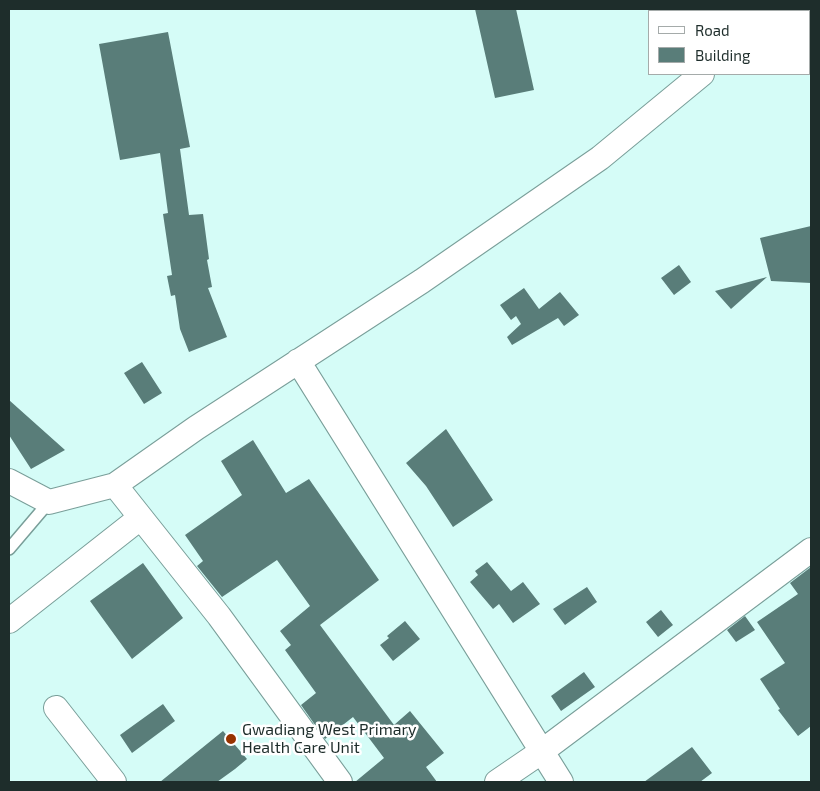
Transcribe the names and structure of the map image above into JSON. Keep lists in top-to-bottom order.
{
  "places": ["Gwadiang West Primary Health Care Unit"],
  "legend": ["Road", "Building"]
}
